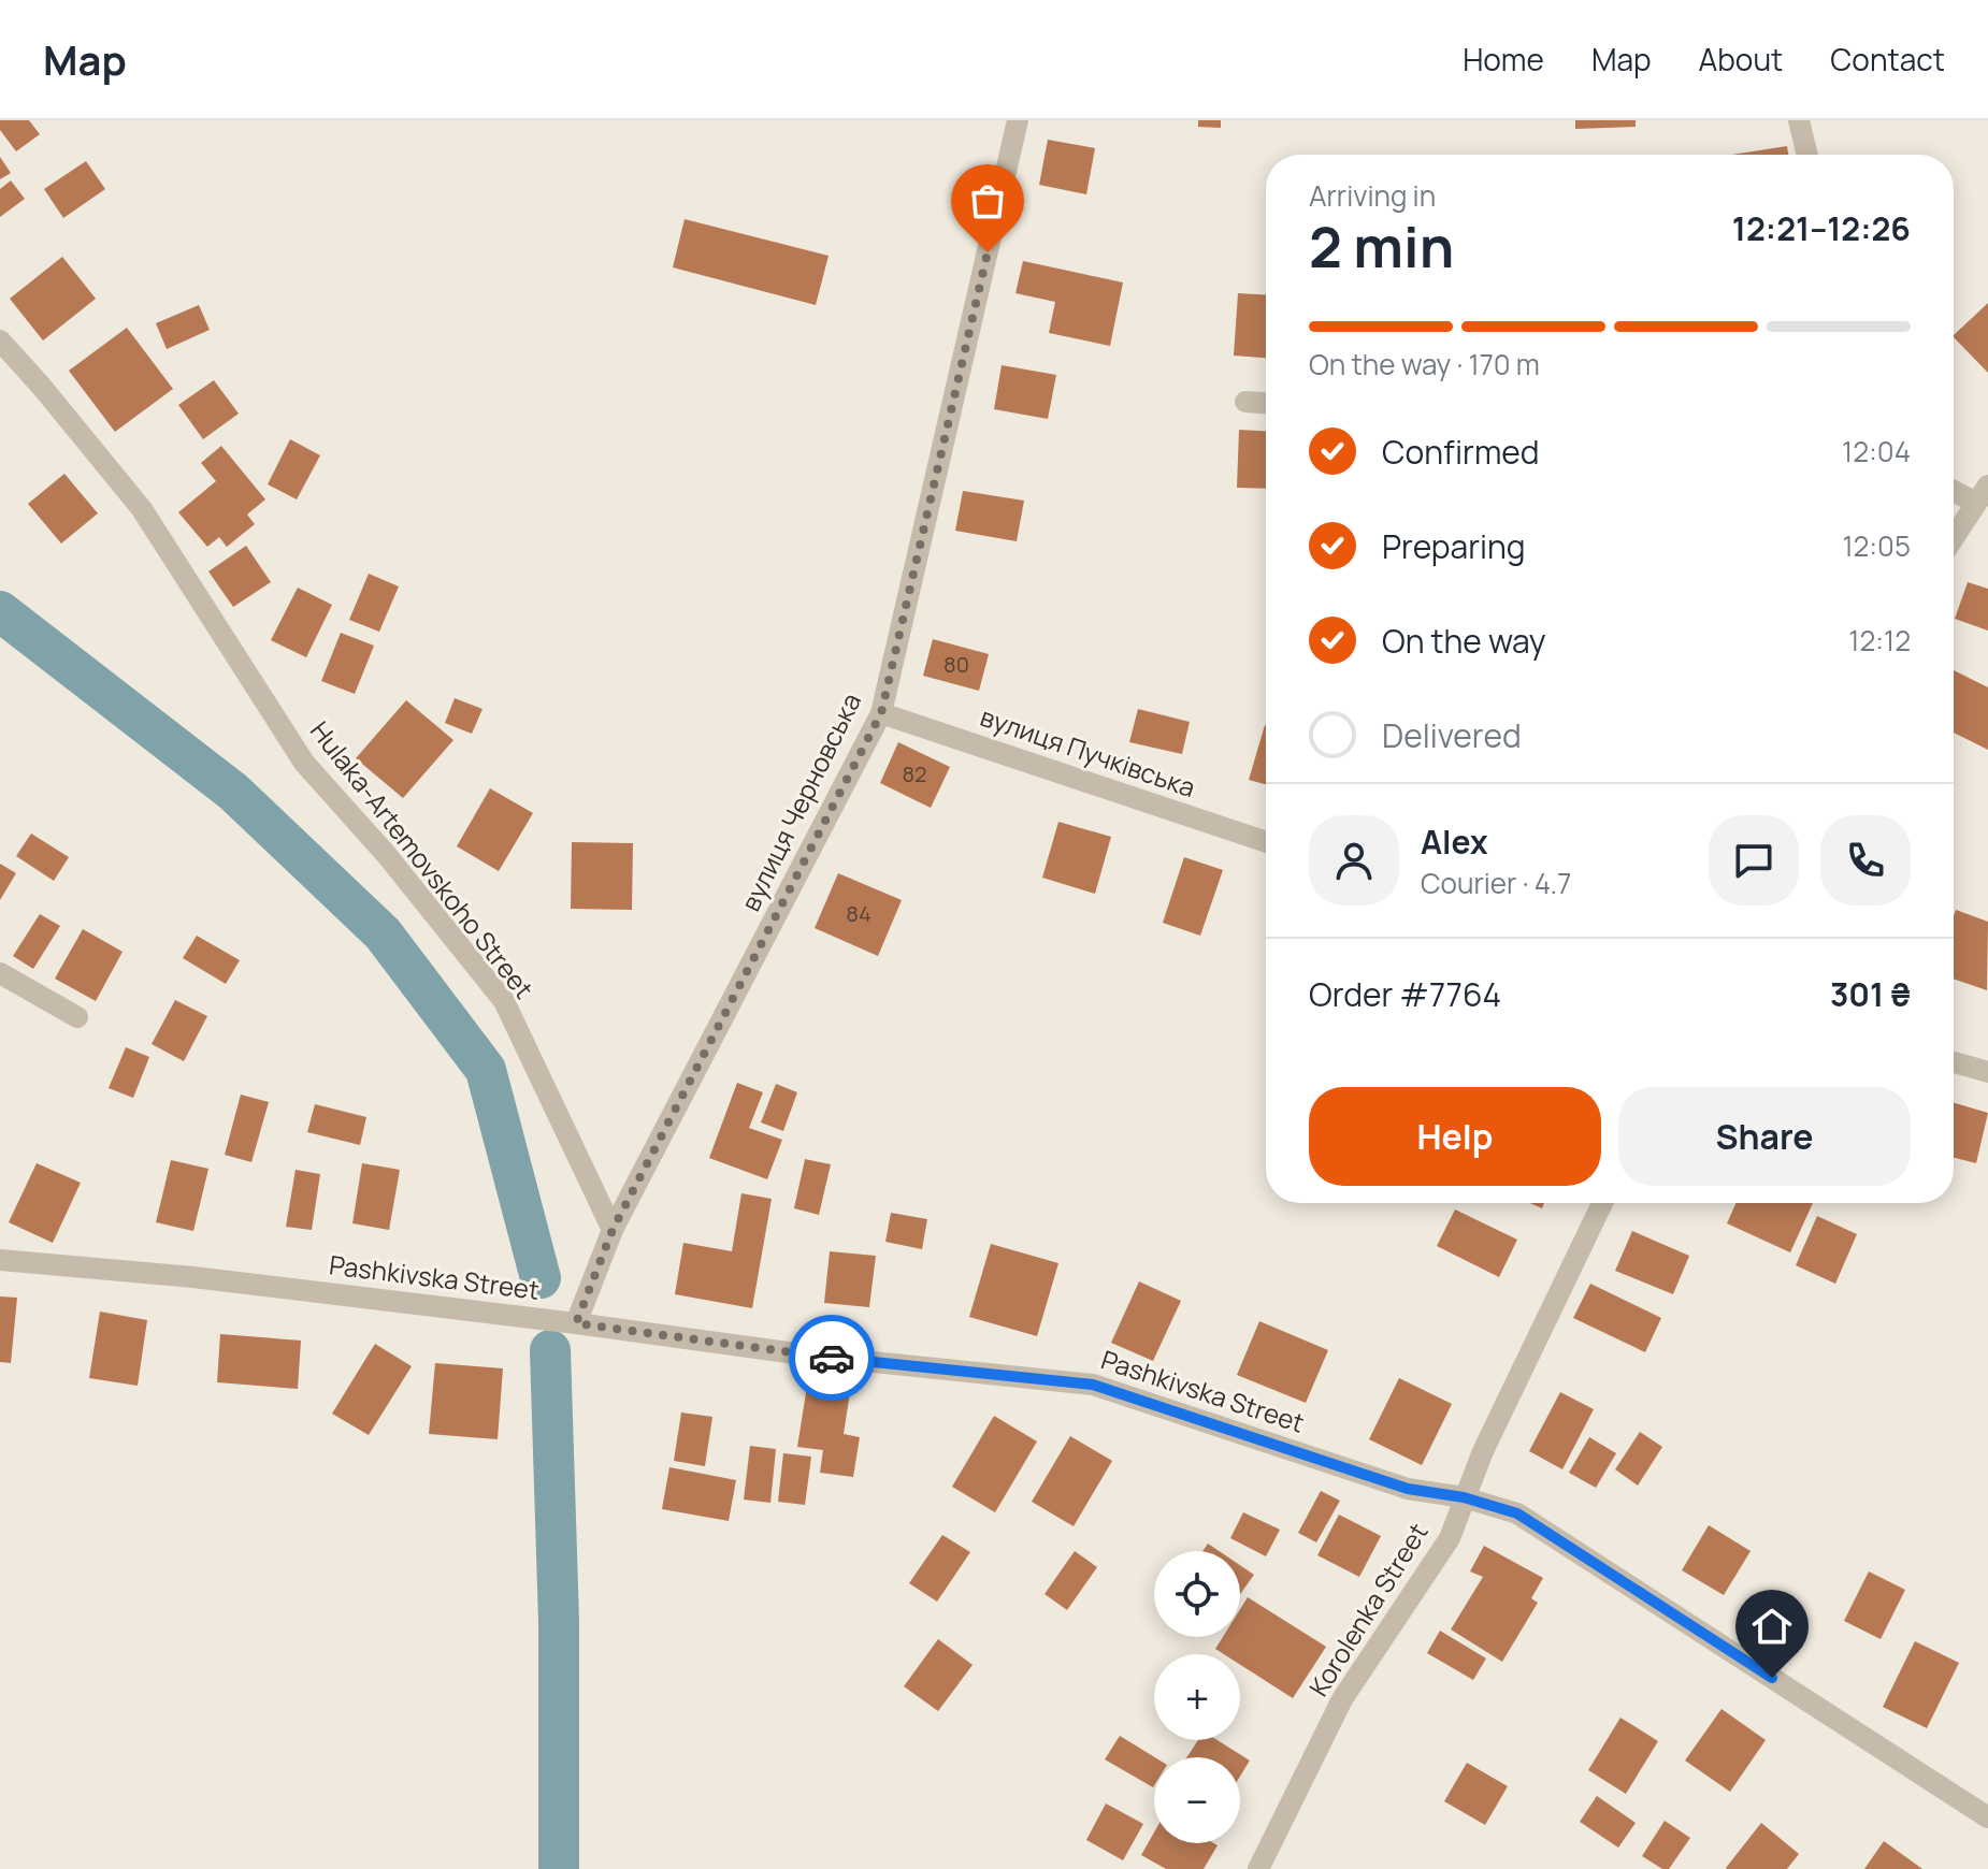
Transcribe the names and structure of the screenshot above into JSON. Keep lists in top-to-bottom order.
{
  "streets": {
    "street": [
      "вулиця Пучківська",
      "вулиця Черновська",
      "Hulaka-Artemovskoho Street",
      "Pashkivska Street",
      "Korolenka Street"
    ]
  },
  "crossings": [
    ["вулиця Пучківська", "вулиця Черновська"],
    ["вулиця Черновська", "Hulaka-Artemovskoho Street"],
    ["вулиця Черновська", "Pashkivska Street"],
    ["Pashkivska Street", "Korolenka Street"]
  ],
  "house_numbers": ["80", "82", "84"],
  "page": {
    "header": "Map",
    "nav": [
      "Home",
      "Map",
      "About",
      "Contact"
    ],
    "heading": ["2 min", "Arriving in", "12:21–12:26"],
    "panel": [
      "Alex",
      "Courier · 4.7",
      "Order #7764",
      "301 ₴"
    ],
    "bar": "On the way · 170 m",
    "list": [
      ["Confirmed", "12:04"],
      ["Preparing", "12:05"],
      ["On the way", "12:12"],
      "Delivered"
    ],
    "buttons": ["Help", "Share"],
    "map_buttons": ["+", "−"]
  }
}
